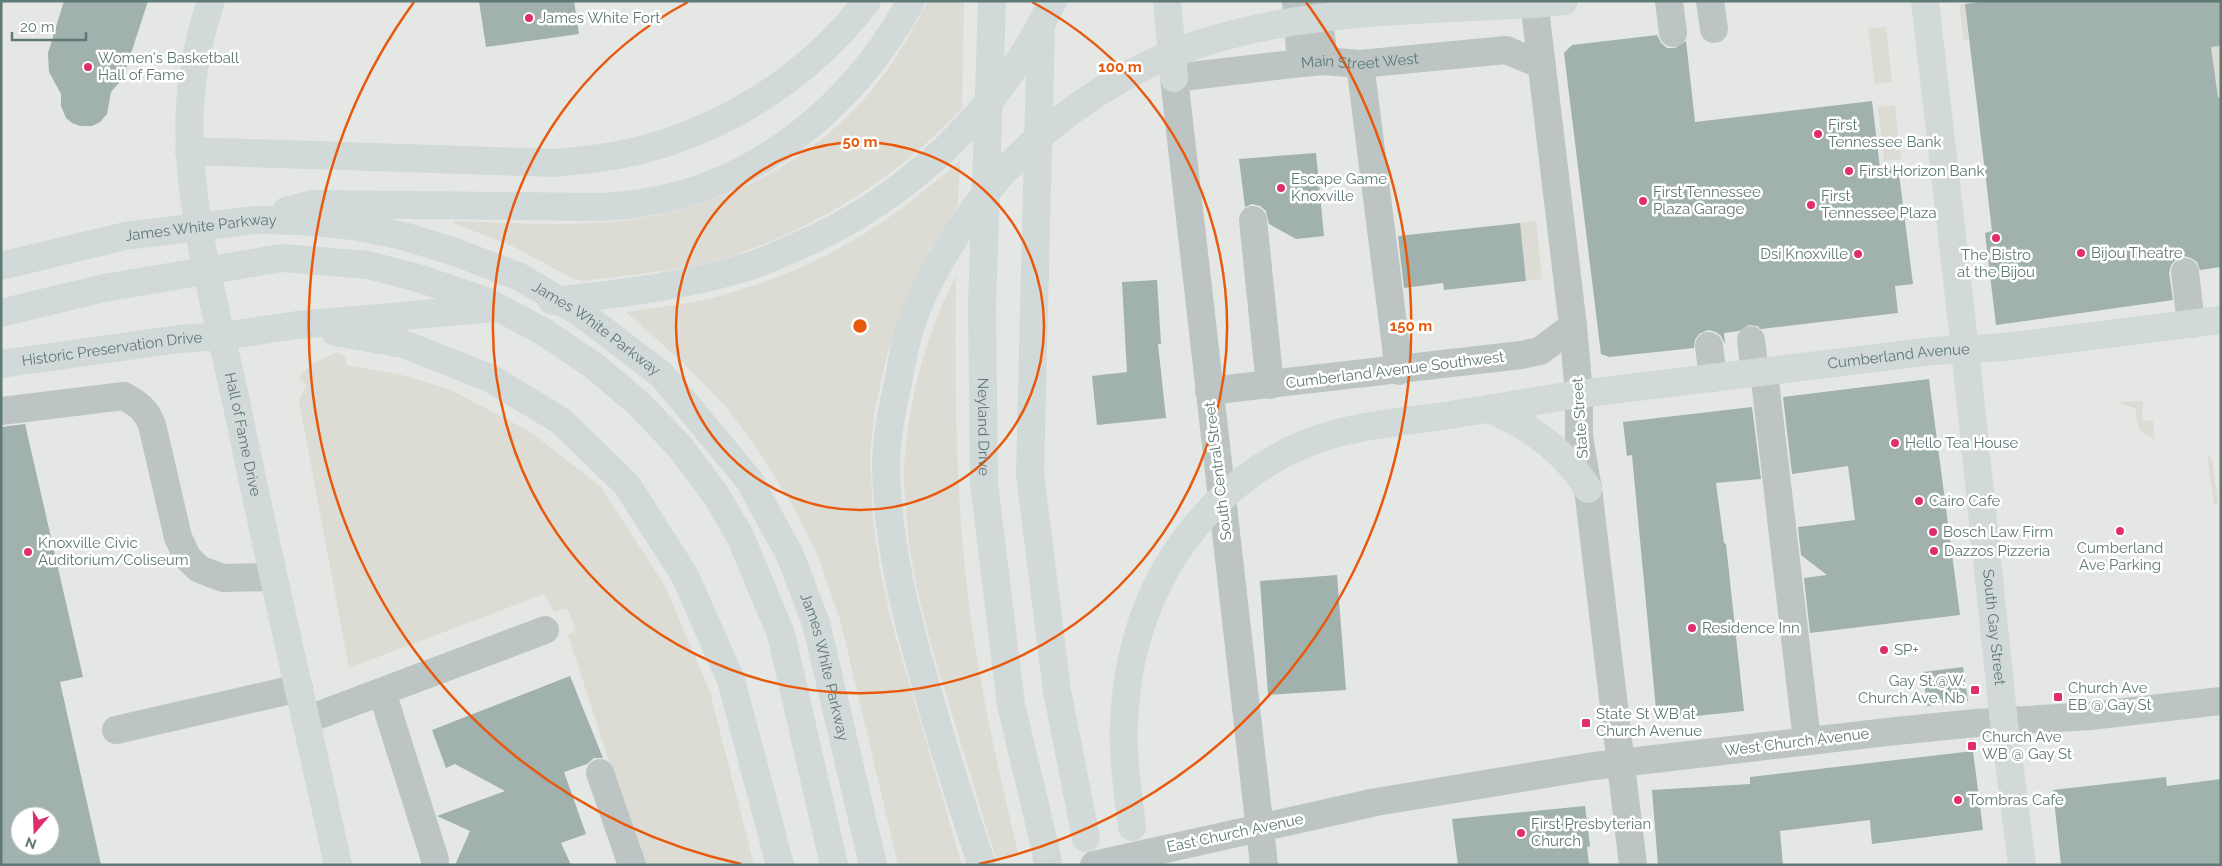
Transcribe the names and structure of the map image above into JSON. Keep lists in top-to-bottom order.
{
  "streets": {
    "main road": [
      "James White Parkway",
      "Historic Preservation Drive",
      "Cumberland Avenue",
      "Neyland Drive",
      "Hall of Fame Drive",
      "South Gay Street"
    ],
    "street": [
      "Main Street West",
      "Cumberland Avenue Southwest",
      "State Street",
      "South Central Street",
      "West Church Avenue",
      "East Church Avenue"
    ]
  },
  "crossings": [
    ["Main Street West", "State Street"],
    ["Main Street West", "South Central Street"],
    ["Historic Preservation Drive", "Hall of Fame Drive"],
    ["Cumberland Avenue", "State Street"],
    ["Cumberland Avenue", "South Gay Street"],
    ["Cumberland Avenue Southwest", "State Street"],
    ["Cumberland Avenue Southwest", "South Central Street"],
    ["State Street", "West Church Avenue"],
    ["South Gay Street", "West Church Avenue"],
    ["West Church Avenue", "East Church Avenue"]
  ],
  "places": {
    "other": [
      "James White Fort",
      "Women's Basketball Hall of Fame",
      "First Tennessee Bank",
      "First Horizon Bank",
      "Escape Game Knoxville",
      "First Tennessee Plaza Garage",
      "First Tennessee Plaza",
      "The Bistro at the Bijou",
      "Bijou Theatre",
      "Dsi Knoxville",
      "Hello Tea House",
      "Cairo Cafe",
      "Cumberland Ave Parking",
      "Bosch Law Firm",
      "Dazzos Pizzeria",
      "Knoxville Civic Auditorium/Coliseum",
      "Residence Inn",
      "SP+",
      "Tombras Cafe",
      "First Presbyterian Church"
    ],
    "transit": [
      "Gay St.@W. Church Ave. Nb",
      "Church Ave EB @ Gay St",
      "State St WB at Church Avenue",
      "Church Ave WB @ Gay St"
    ]
  },
  "scale_bar": "20 m",
  "north": "bottom",
  "rings": ["100 m", "50 m", "150 m"]
}
